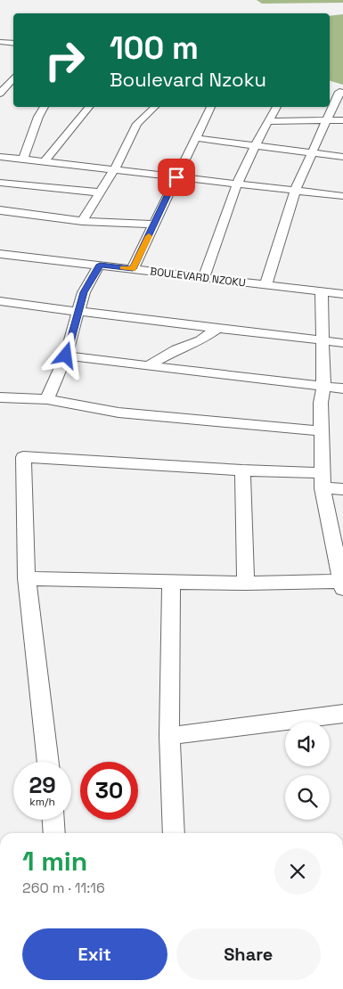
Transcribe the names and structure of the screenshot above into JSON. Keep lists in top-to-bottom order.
{
  "streets": {
    "street": ["BOULEVARD NZOKU"]
  },
  "page": {
    "turn": ["100 m", "Boulevard Nzoku"],
    "speed": "29 km/h",
    "limit": "30",
    "heading": ["1 min", "260 m · 11:16"],
    "buttons": ["Exit", "Share"]
  }
}
